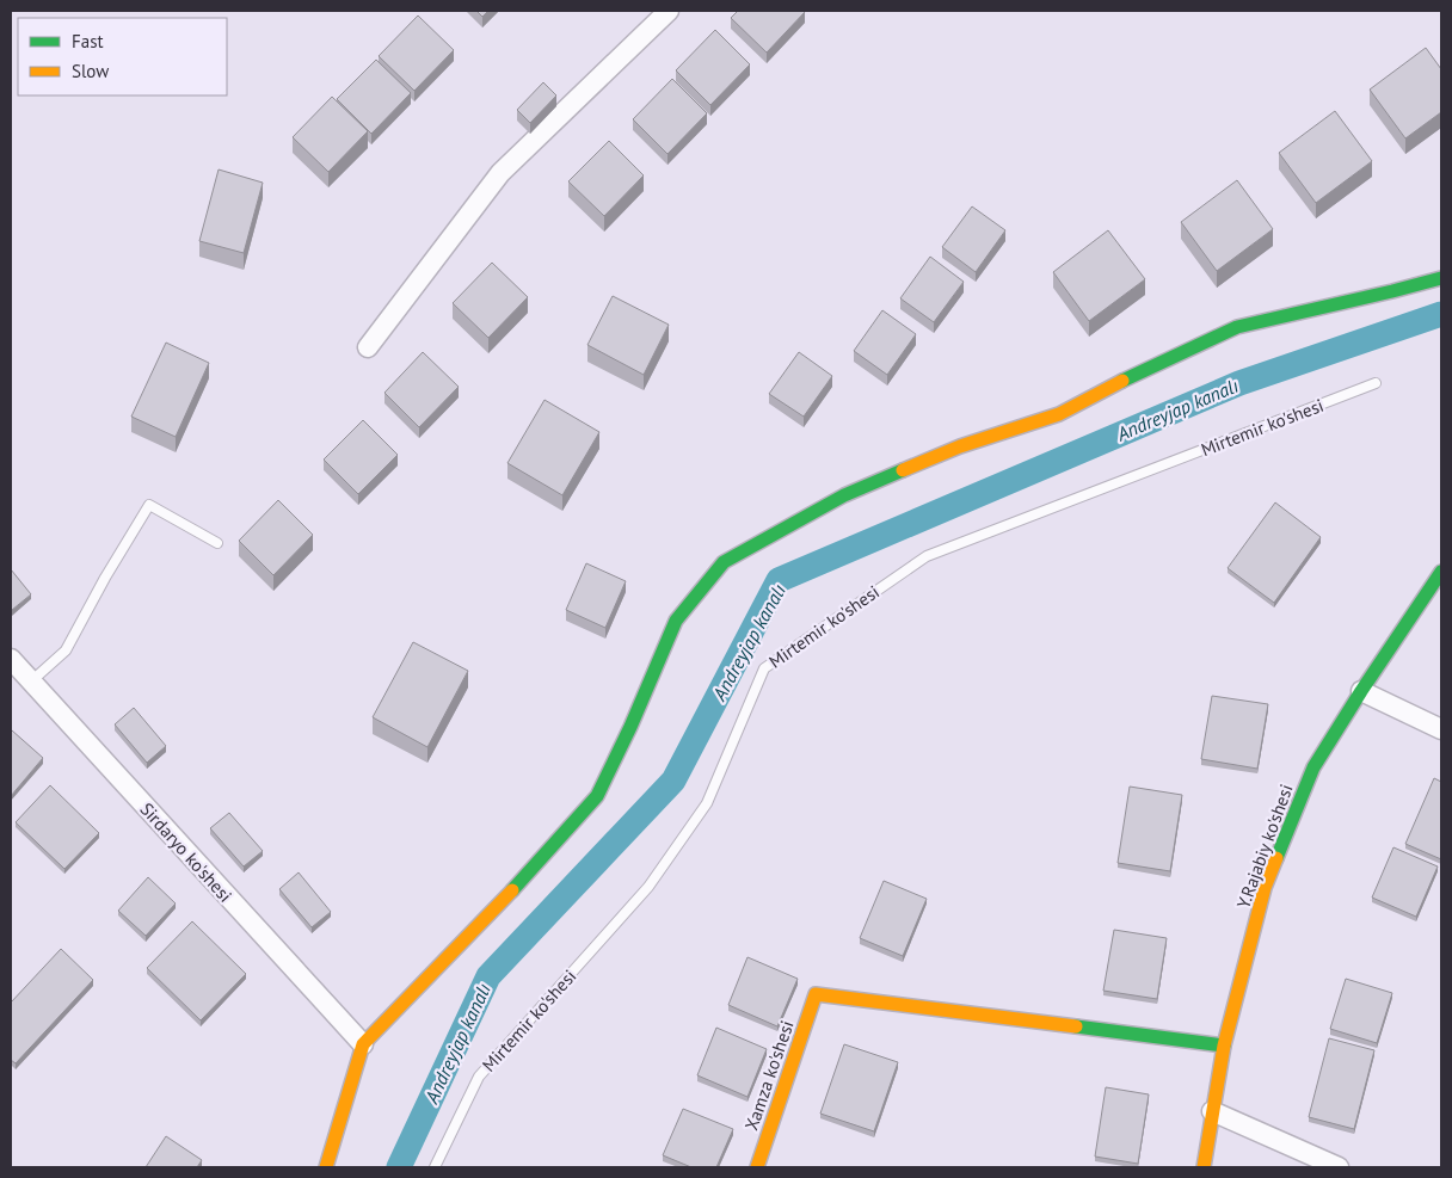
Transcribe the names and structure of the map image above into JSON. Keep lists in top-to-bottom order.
{
  "streets": {
    "street": ["Y.Rajabiy ko'shesi", "Sirdaryo ko'shesi", "Xamza ko'shesi"],
    "lane": ["Mirtemir ko'shesi"]
  },
  "crossings": [
    ["Y.Rajabiy ko'shesi", "Xamza ko'shesi"]
  ],
  "water": ["Andreyjap kanalı"],
  "legend": ["Fast", "Slow"]
}
